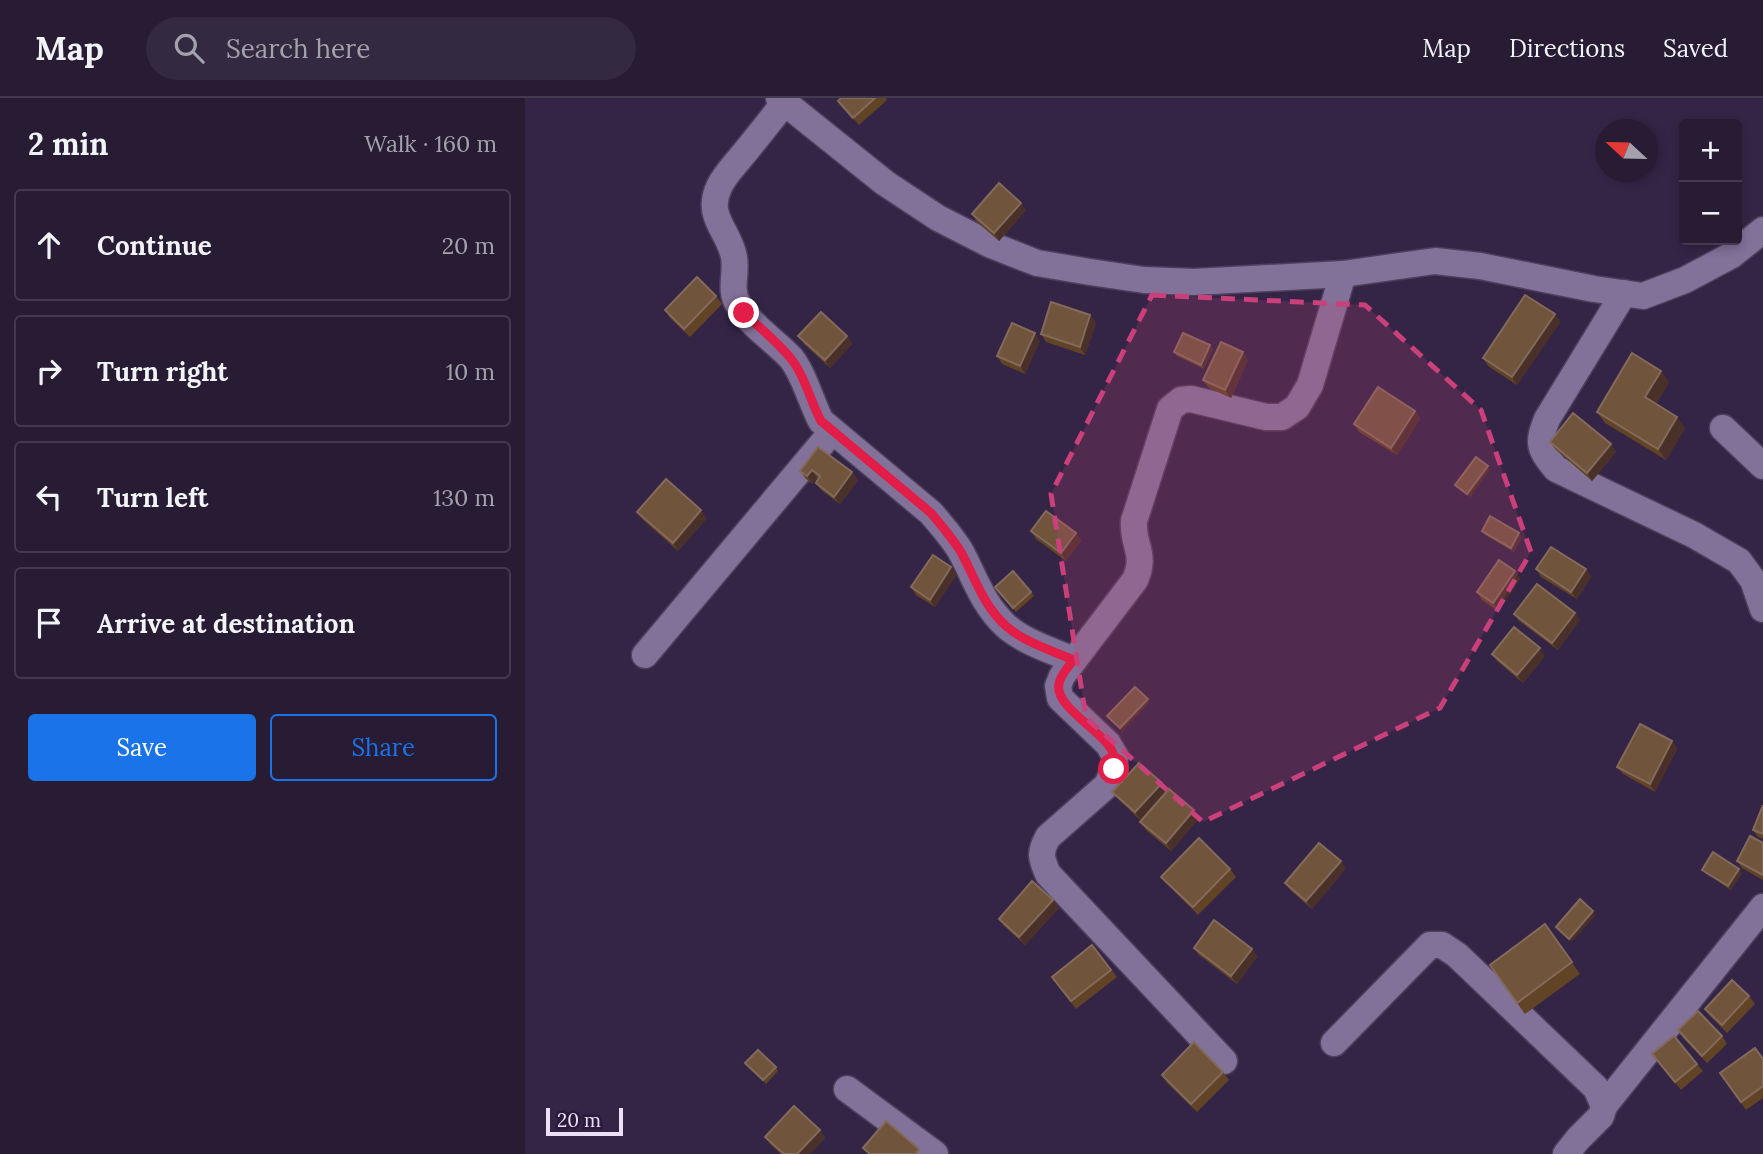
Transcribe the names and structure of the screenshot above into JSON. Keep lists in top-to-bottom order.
{
  "scale_bar": "20 m",
  "north": "left",
  "page": {
    "header": "Map",
    "search": "Search here",
    "nav": ["Map", "Directions", "Saved"],
    "heading": ["2 min", "Walk · 160 m"],
    "map_buttons": ["+", "−"],
    "list": [
      ["Continue", "20 m"],
      ["Turn right", "10 m"],
      ["Turn left", "130 m"],
      "Arrive at destination"
    ],
    "buttons": ["Save", "Share"],
    "scale": "20 m"
  }
}
